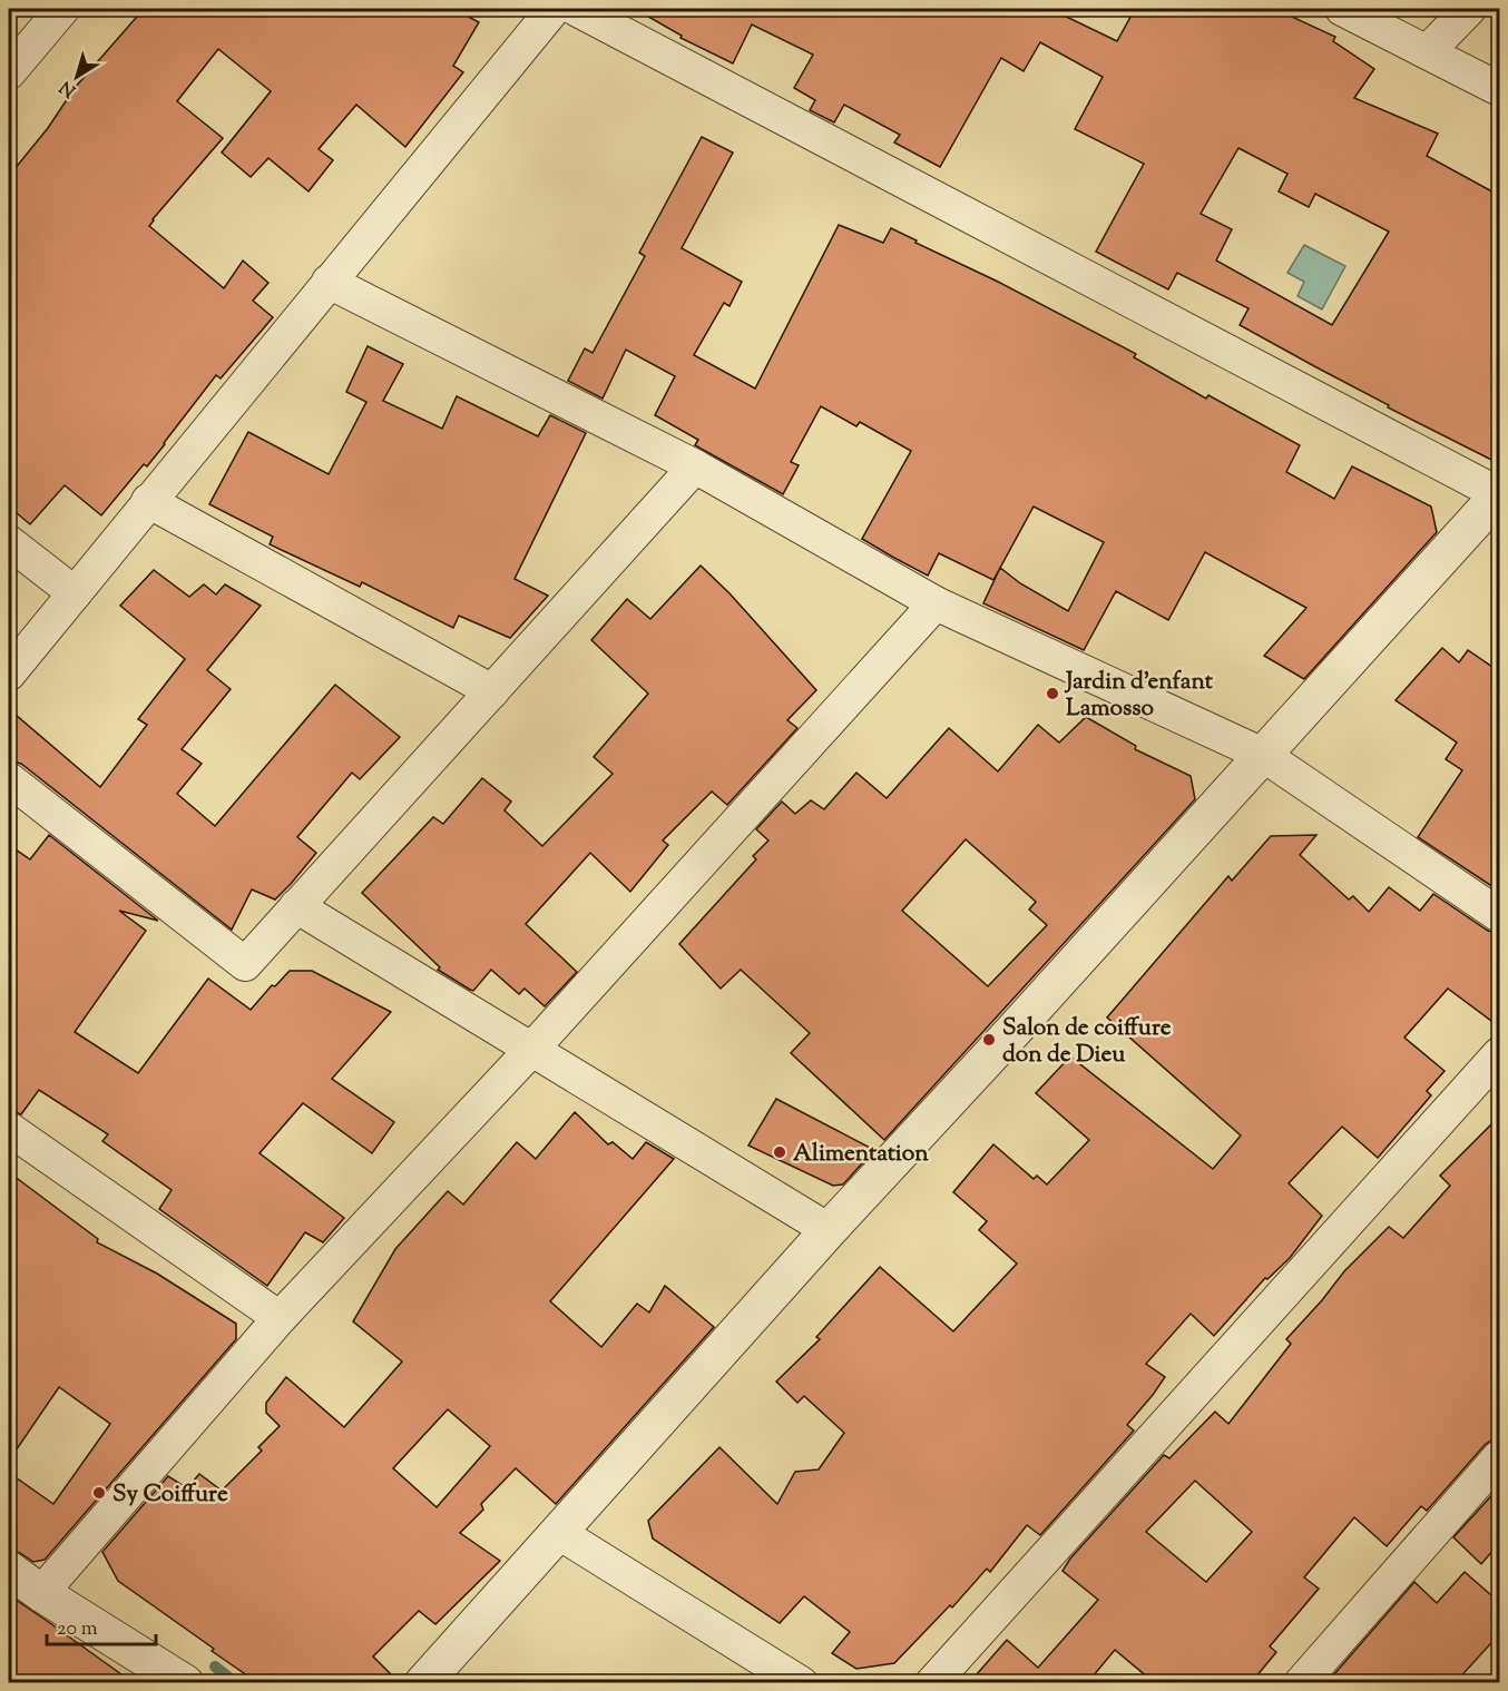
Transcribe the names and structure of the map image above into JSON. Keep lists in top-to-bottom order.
{
  "places": [
    "Jardin d'enfant Lamosso",
    "Salon de coiffure don de Dieu",
    "Alimentation",
    "Sy Coiffure"
  ],
  "scale_bar": "20 m",
  "north": "bottom left"
}
